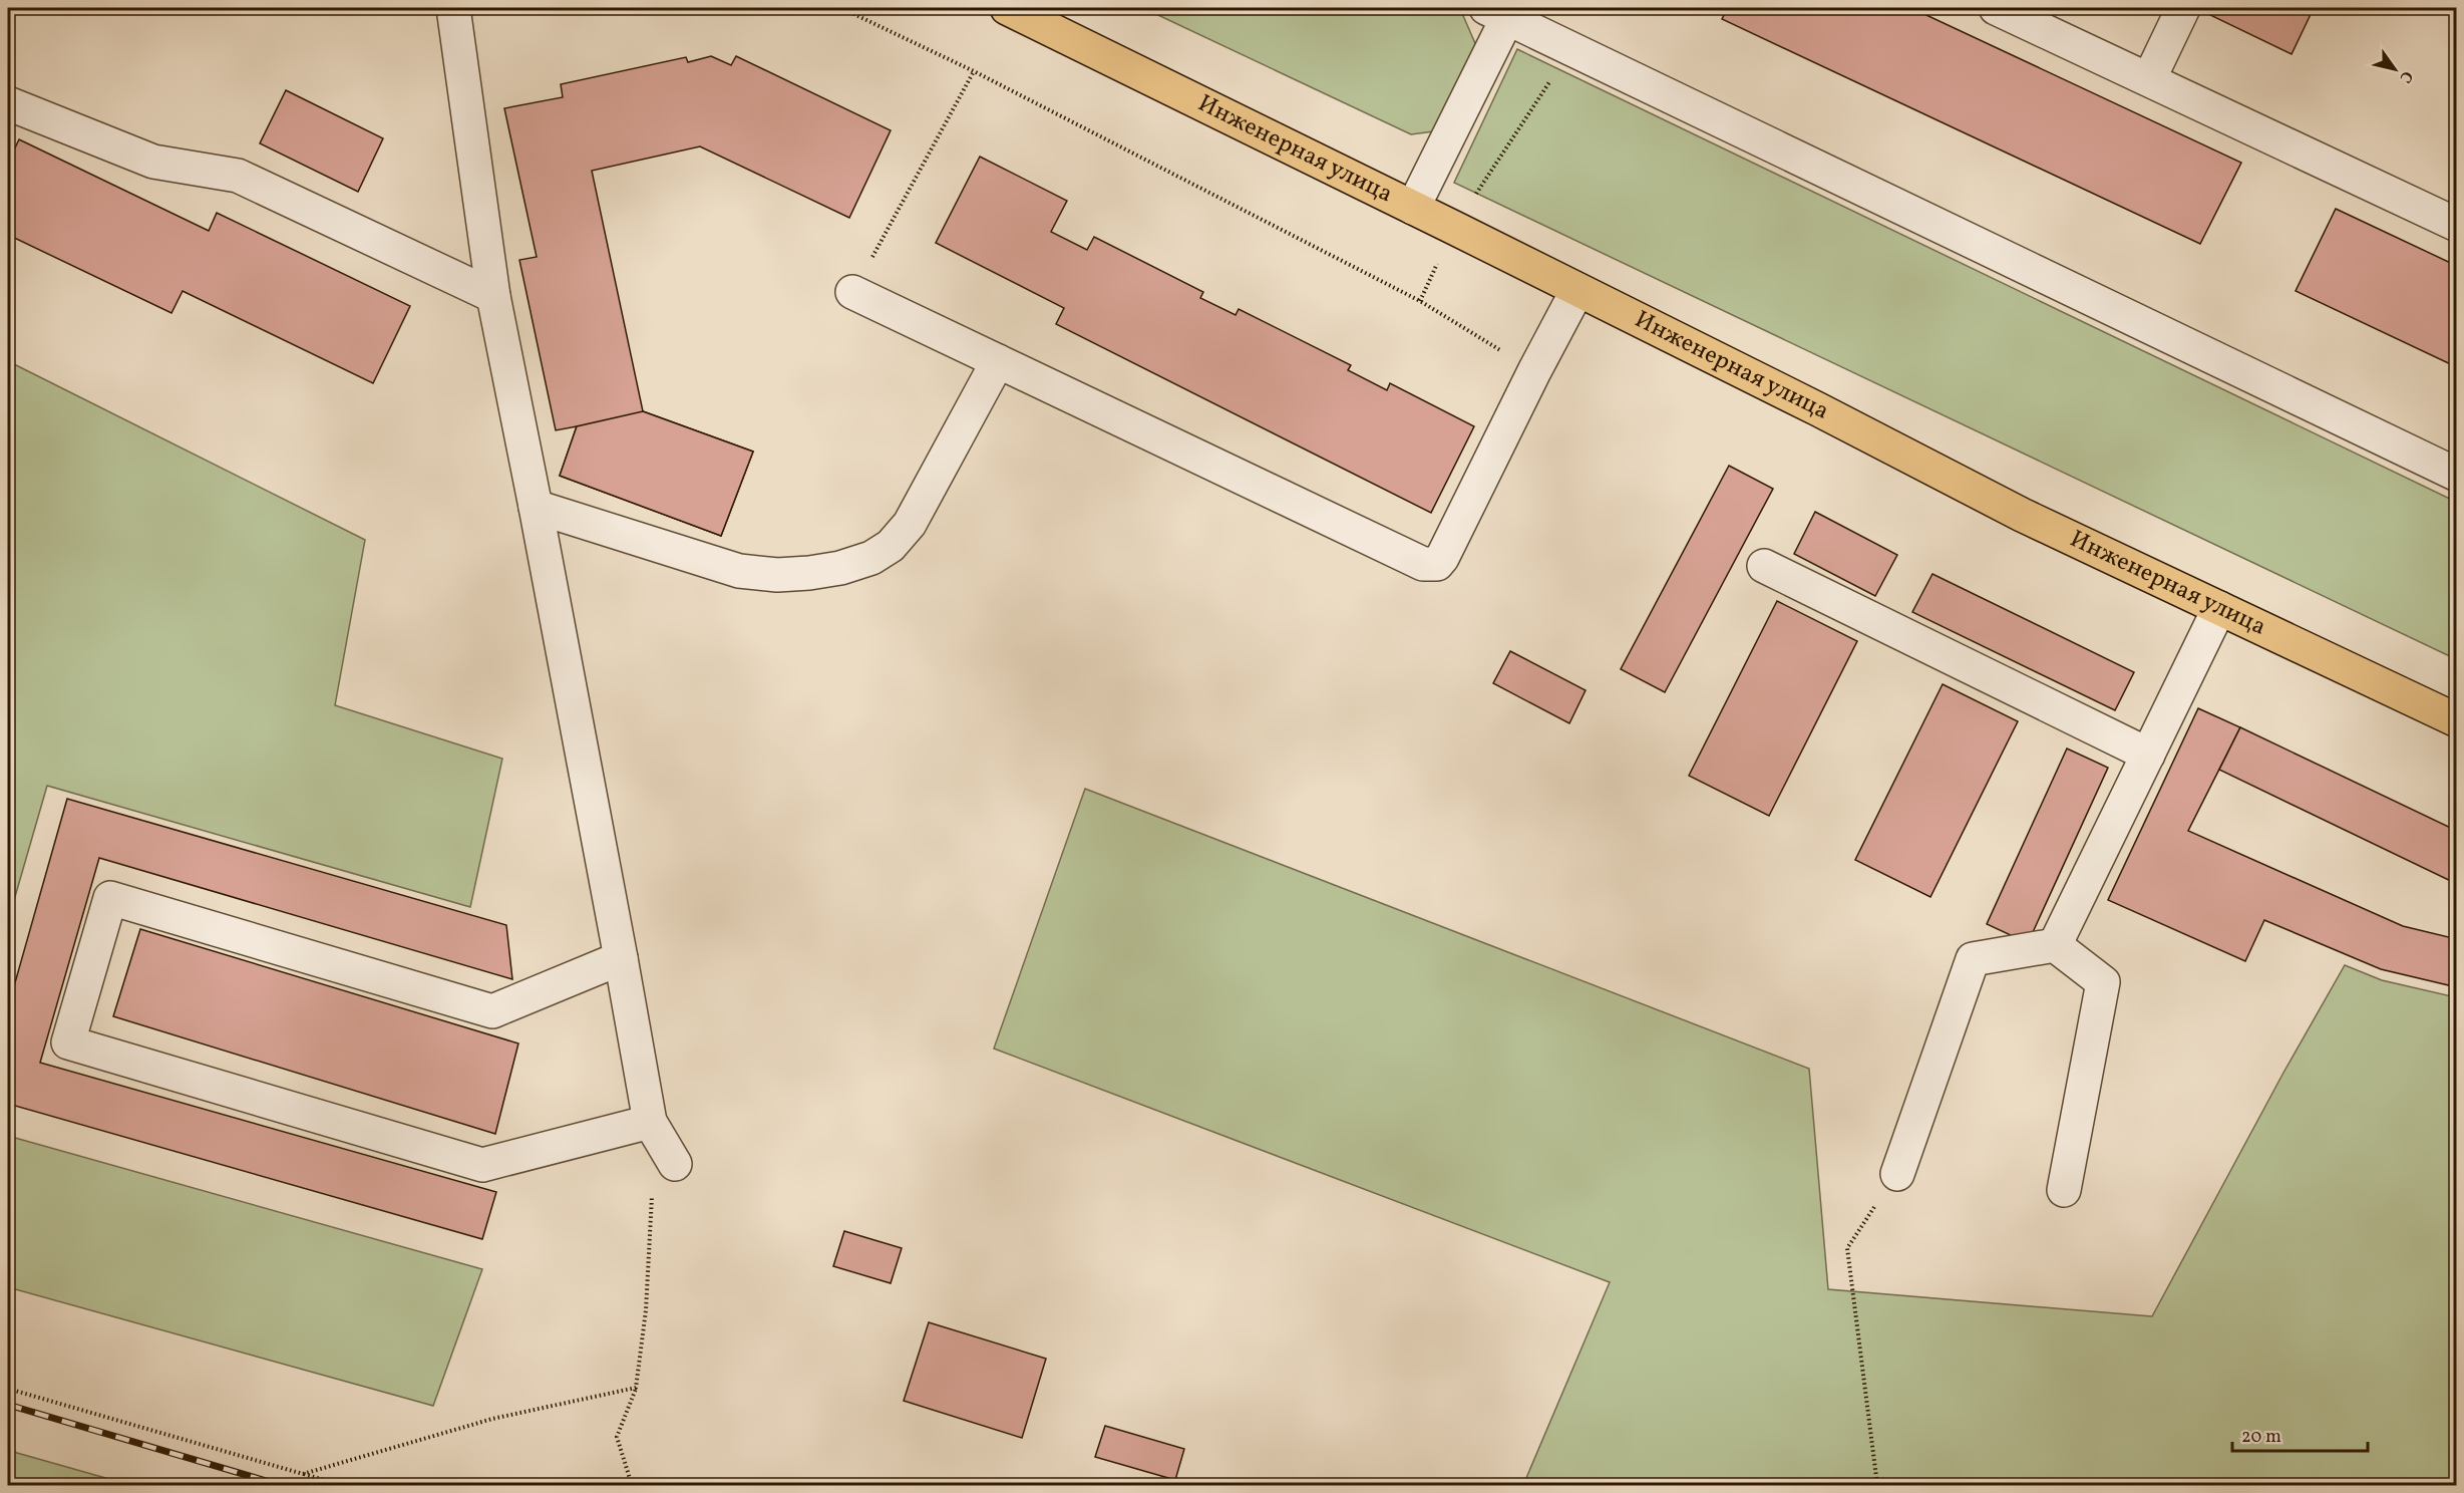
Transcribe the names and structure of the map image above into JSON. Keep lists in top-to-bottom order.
{
  "streets": {
    "main road": ["Инженерная улица"]
  },
  "scale_bar": "20 m",
  "north": "bottom right"
}
